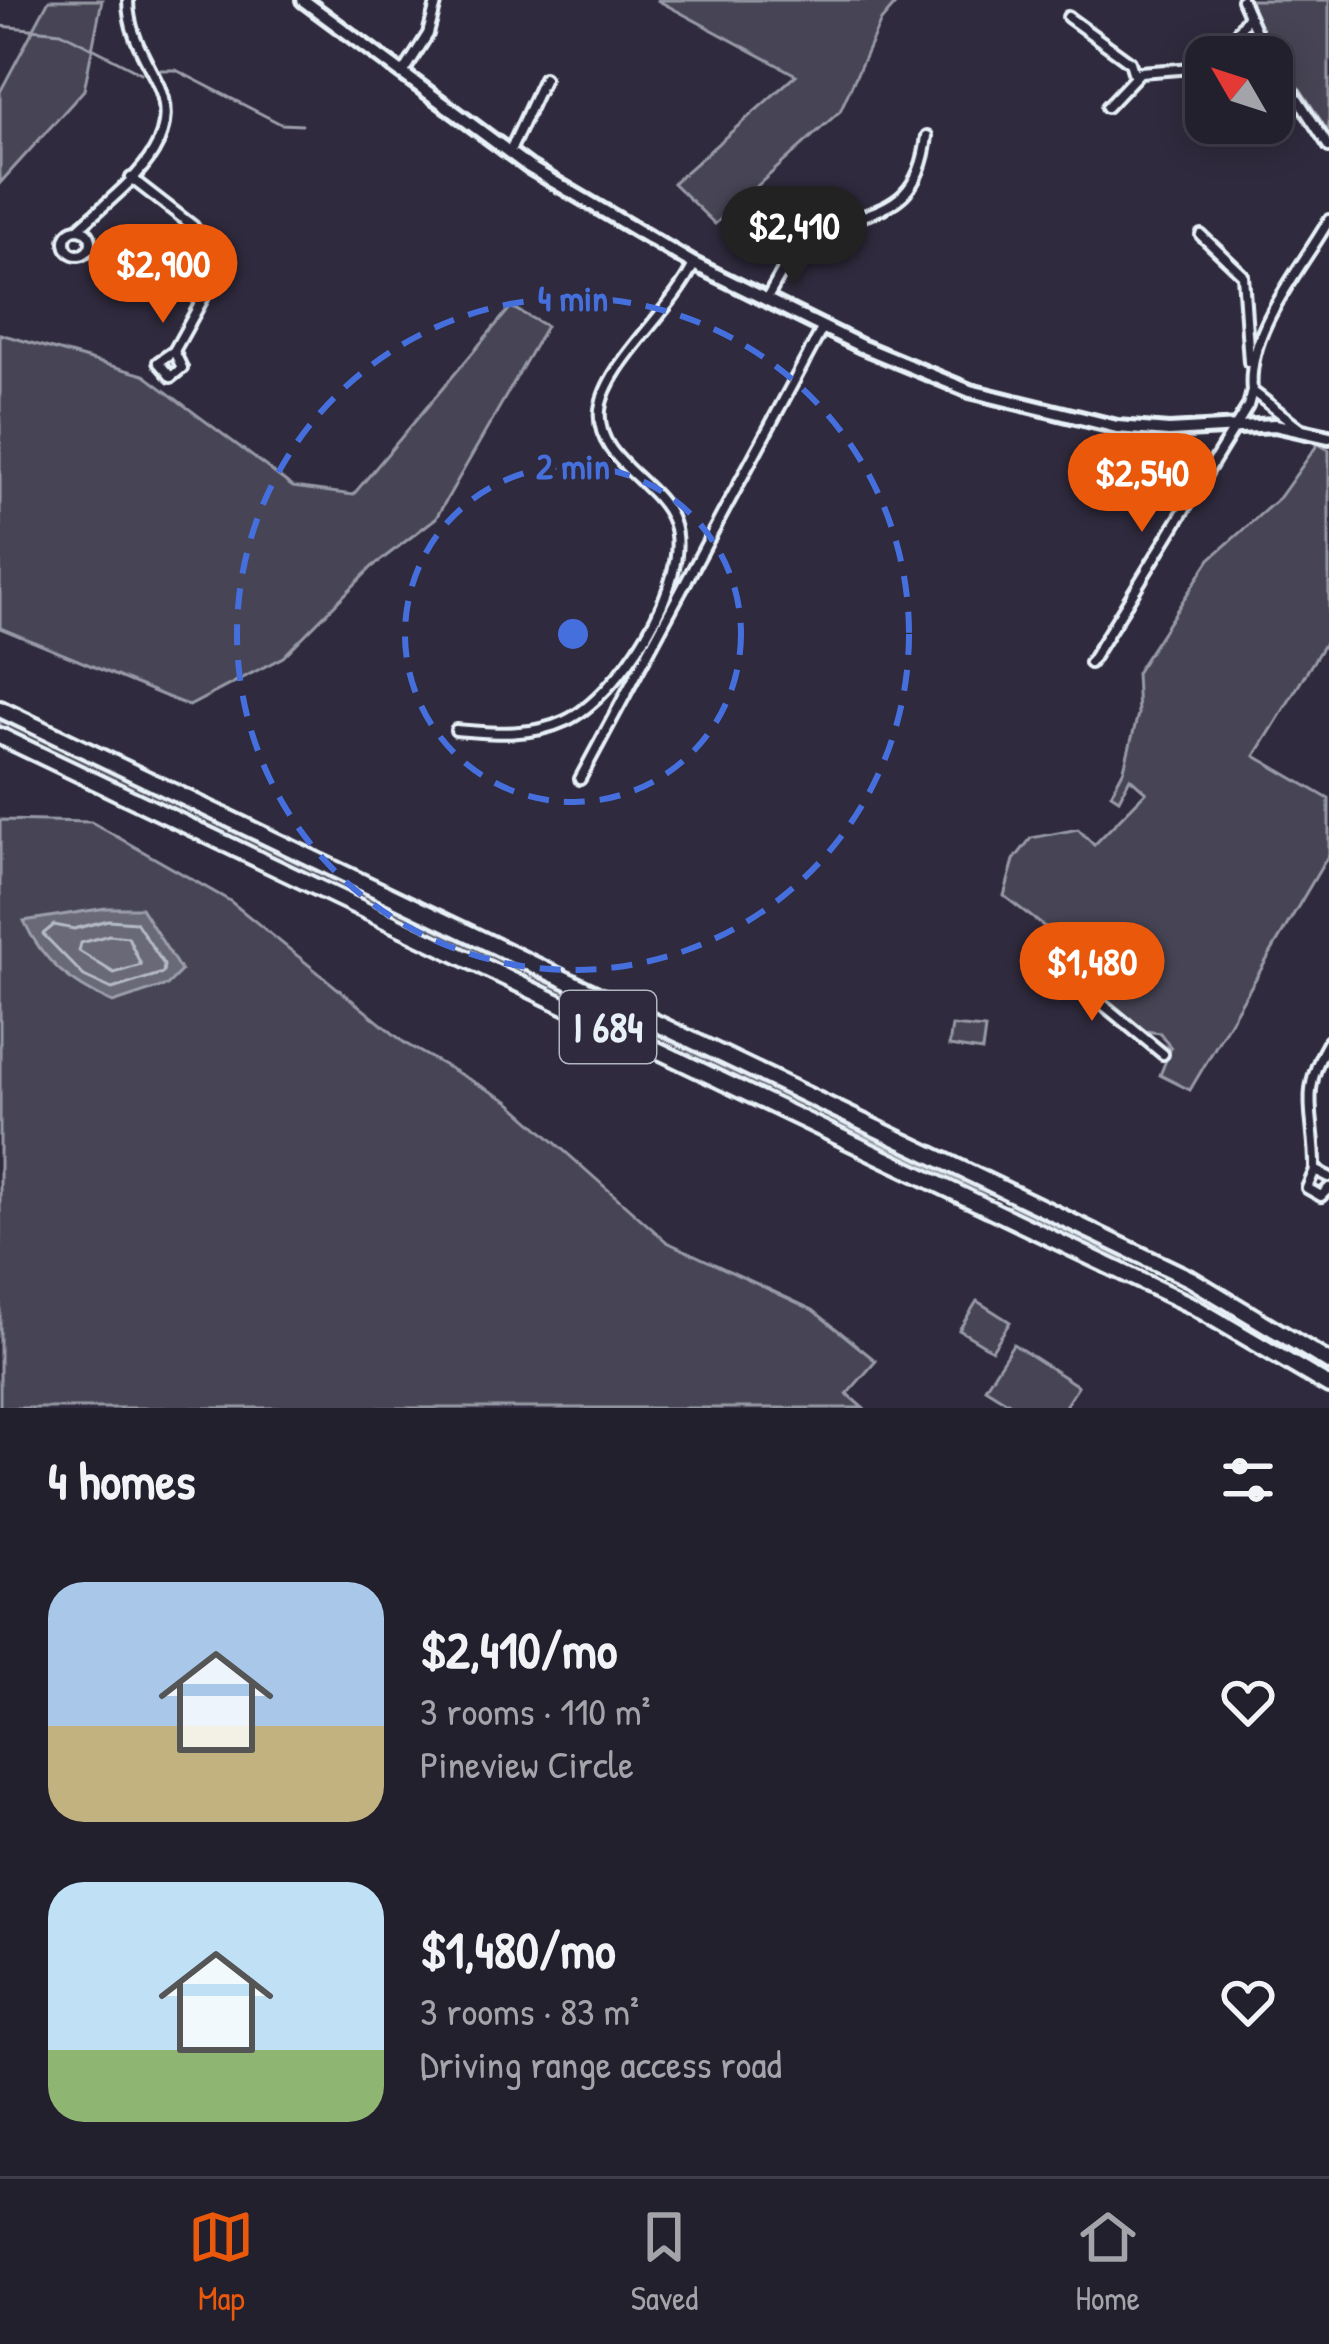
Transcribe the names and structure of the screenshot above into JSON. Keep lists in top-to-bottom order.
{
  "streets": {
    "highway": ["I 684"]
  },
  "north": "top left",
  "page": {
    "price": [
      "$2,410",
      "$2,900",
      "$2,540",
      "$1,480"
    ],
    "heading": "4 homes",
    "list": [
      {
        "name": "$2,410/mo",
        "note": "3 rooms · 110 m² · Pineview Circle"
      },
      {
        "name": "$1,480/mo",
        "note": "3 rooms · 83 m² · Driving range access road"
      }
    ],
    "tabs": ["Map", "Saved", "Home"]
  },
  "rings": ["4 min", "2 min"]
}
